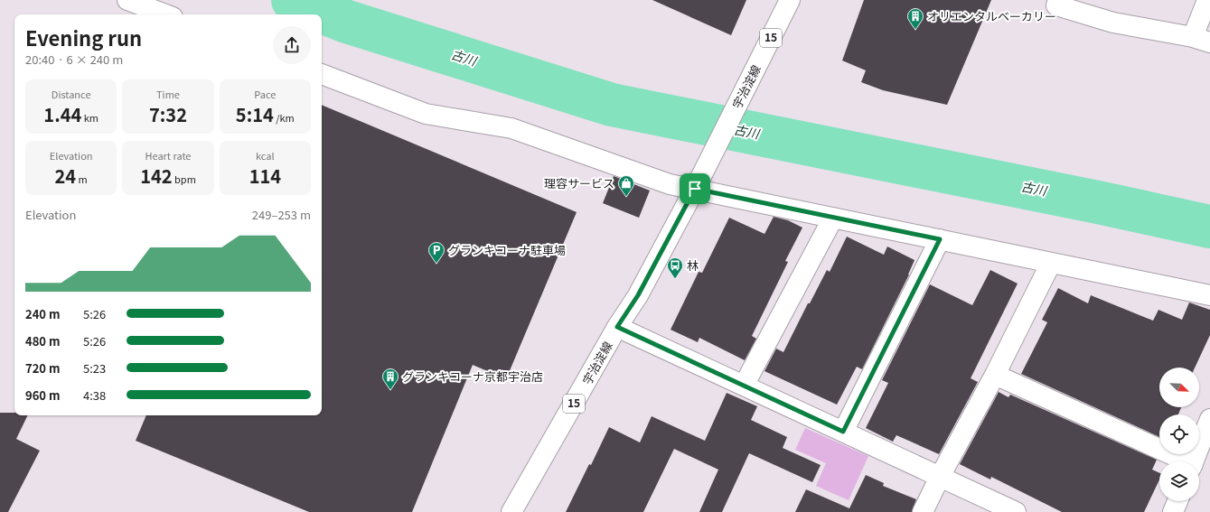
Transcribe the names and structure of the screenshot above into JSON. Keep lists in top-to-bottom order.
{
  "streets": {
    "street": ["15", "宇治淀線"]
  },
  "water": ["古川"],
  "places": {
    "building": ["オリエンタルベーカリー", "グランキコーナ京都宇治店"],
    "shop": ["理容サービス"],
    "parking": ["グランキコーナ駐車場"],
    "bus stop": ["林"]
  },
  "north": "bottom right",
  "page": {
    "heading": ["Evening run", "20:40 · 6 × 240 m"],
    "stats": [
      ["Distance", "1.44 km"],
      ["Time", "7:32"],
      ["Pace", "5:14 /km"],
      ["Elevation", "24 m"],
      ["Heart rate", "142 bpm"],
      ["kcal", "114"]
    ],
    "chart": ["Elevation", "249–253 m"],
    "list": [
      {
        "name": "240 m",
        "note": "5:26"
      },
      {
        "name": "480 m",
        "note": "5:26"
      },
      {
        "name": "720 m",
        "note": "5:23"
      },
      {
        "name": "960 m",
        "note": "4:38"
      }
    ]
  }
}
